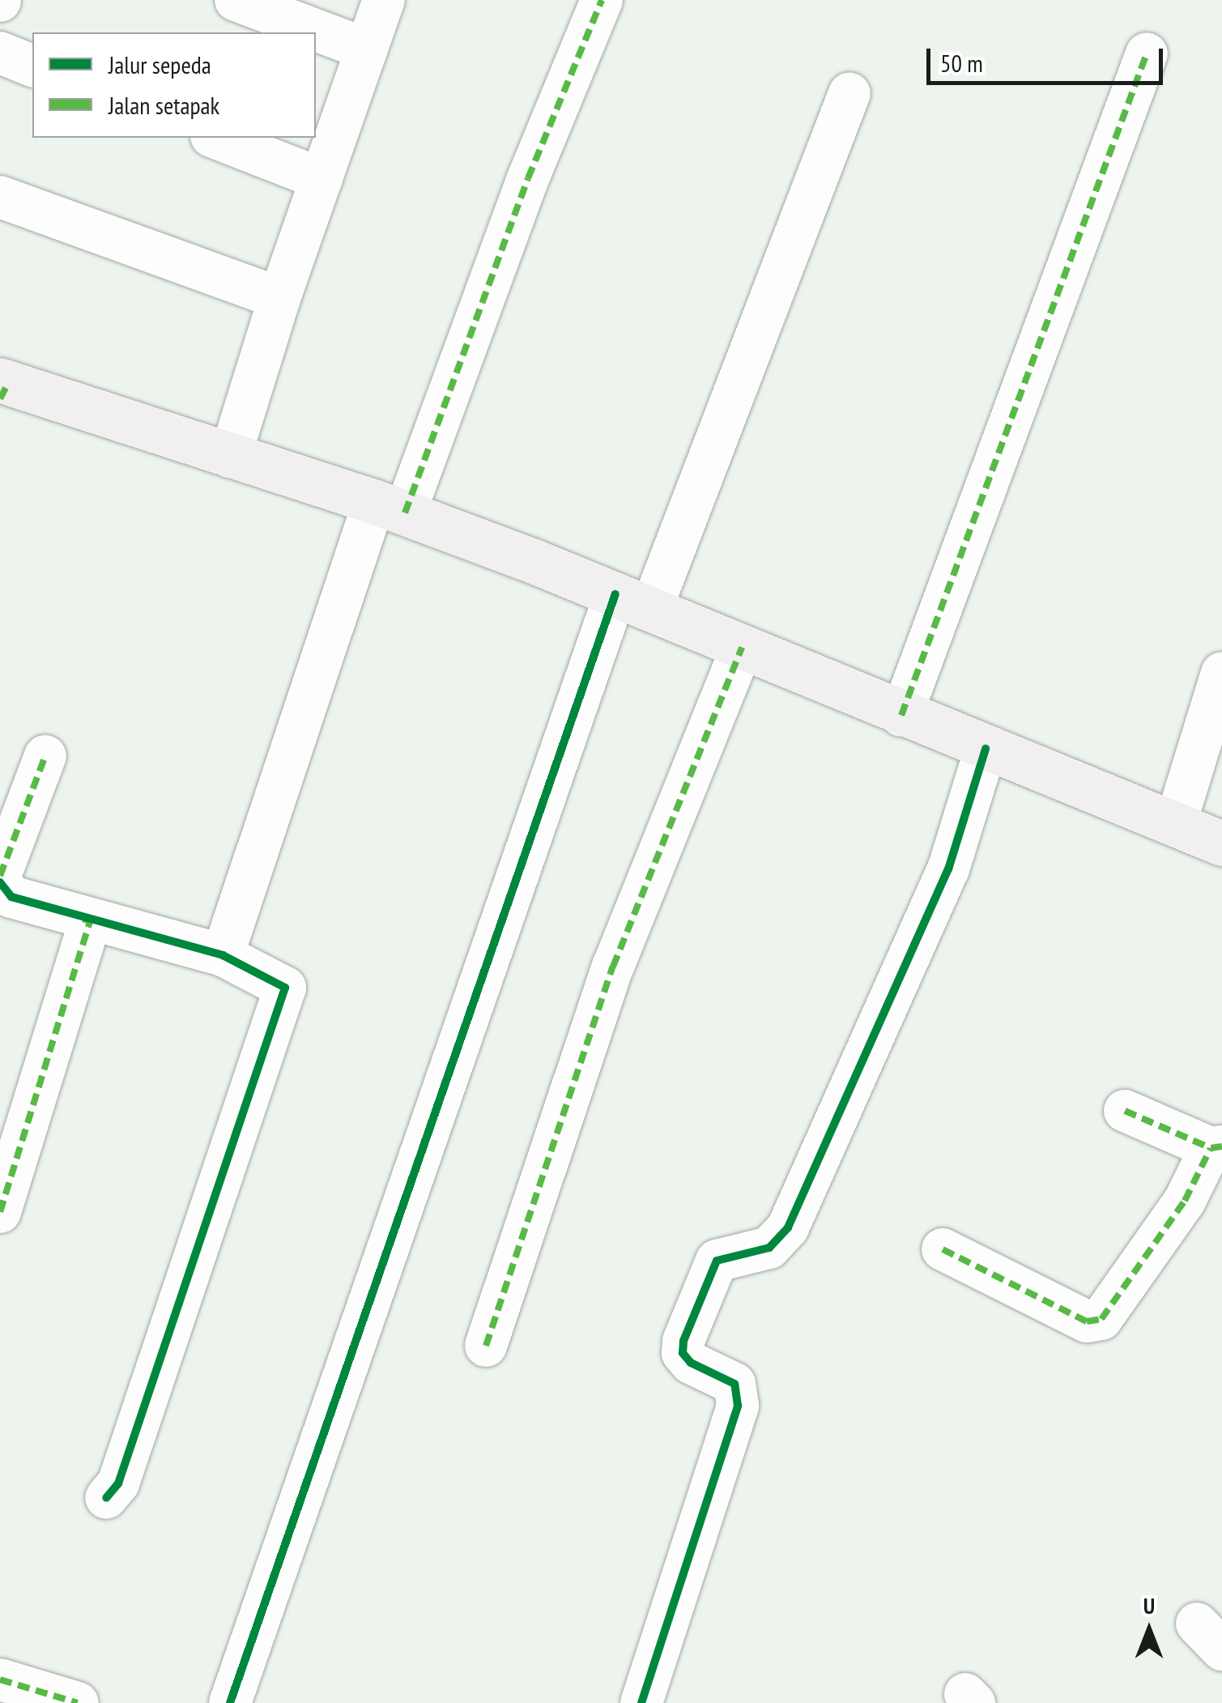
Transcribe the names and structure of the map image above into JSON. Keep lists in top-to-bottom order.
{
  "legend": ["Jalur sepeda", "Jalan setapak"],
  "scale_bar": "50 m",
  "north": "top"
}
